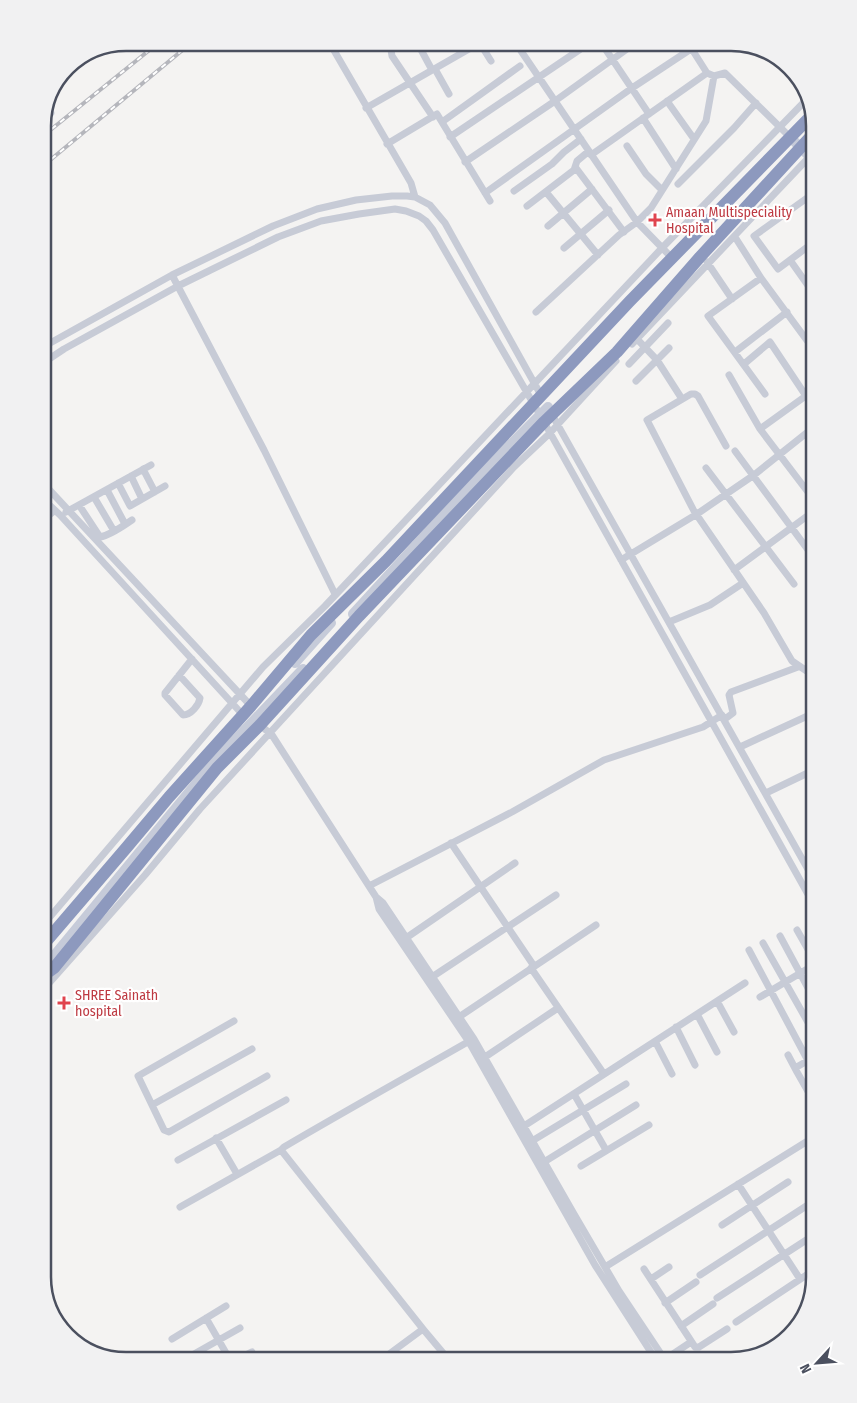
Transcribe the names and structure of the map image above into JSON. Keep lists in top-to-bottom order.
{
  "places": {
    "health": ["Amaan Multispeciality Hospital", "SHREE Sainath hospital"]
  },
  "north": "bottom left"
}
